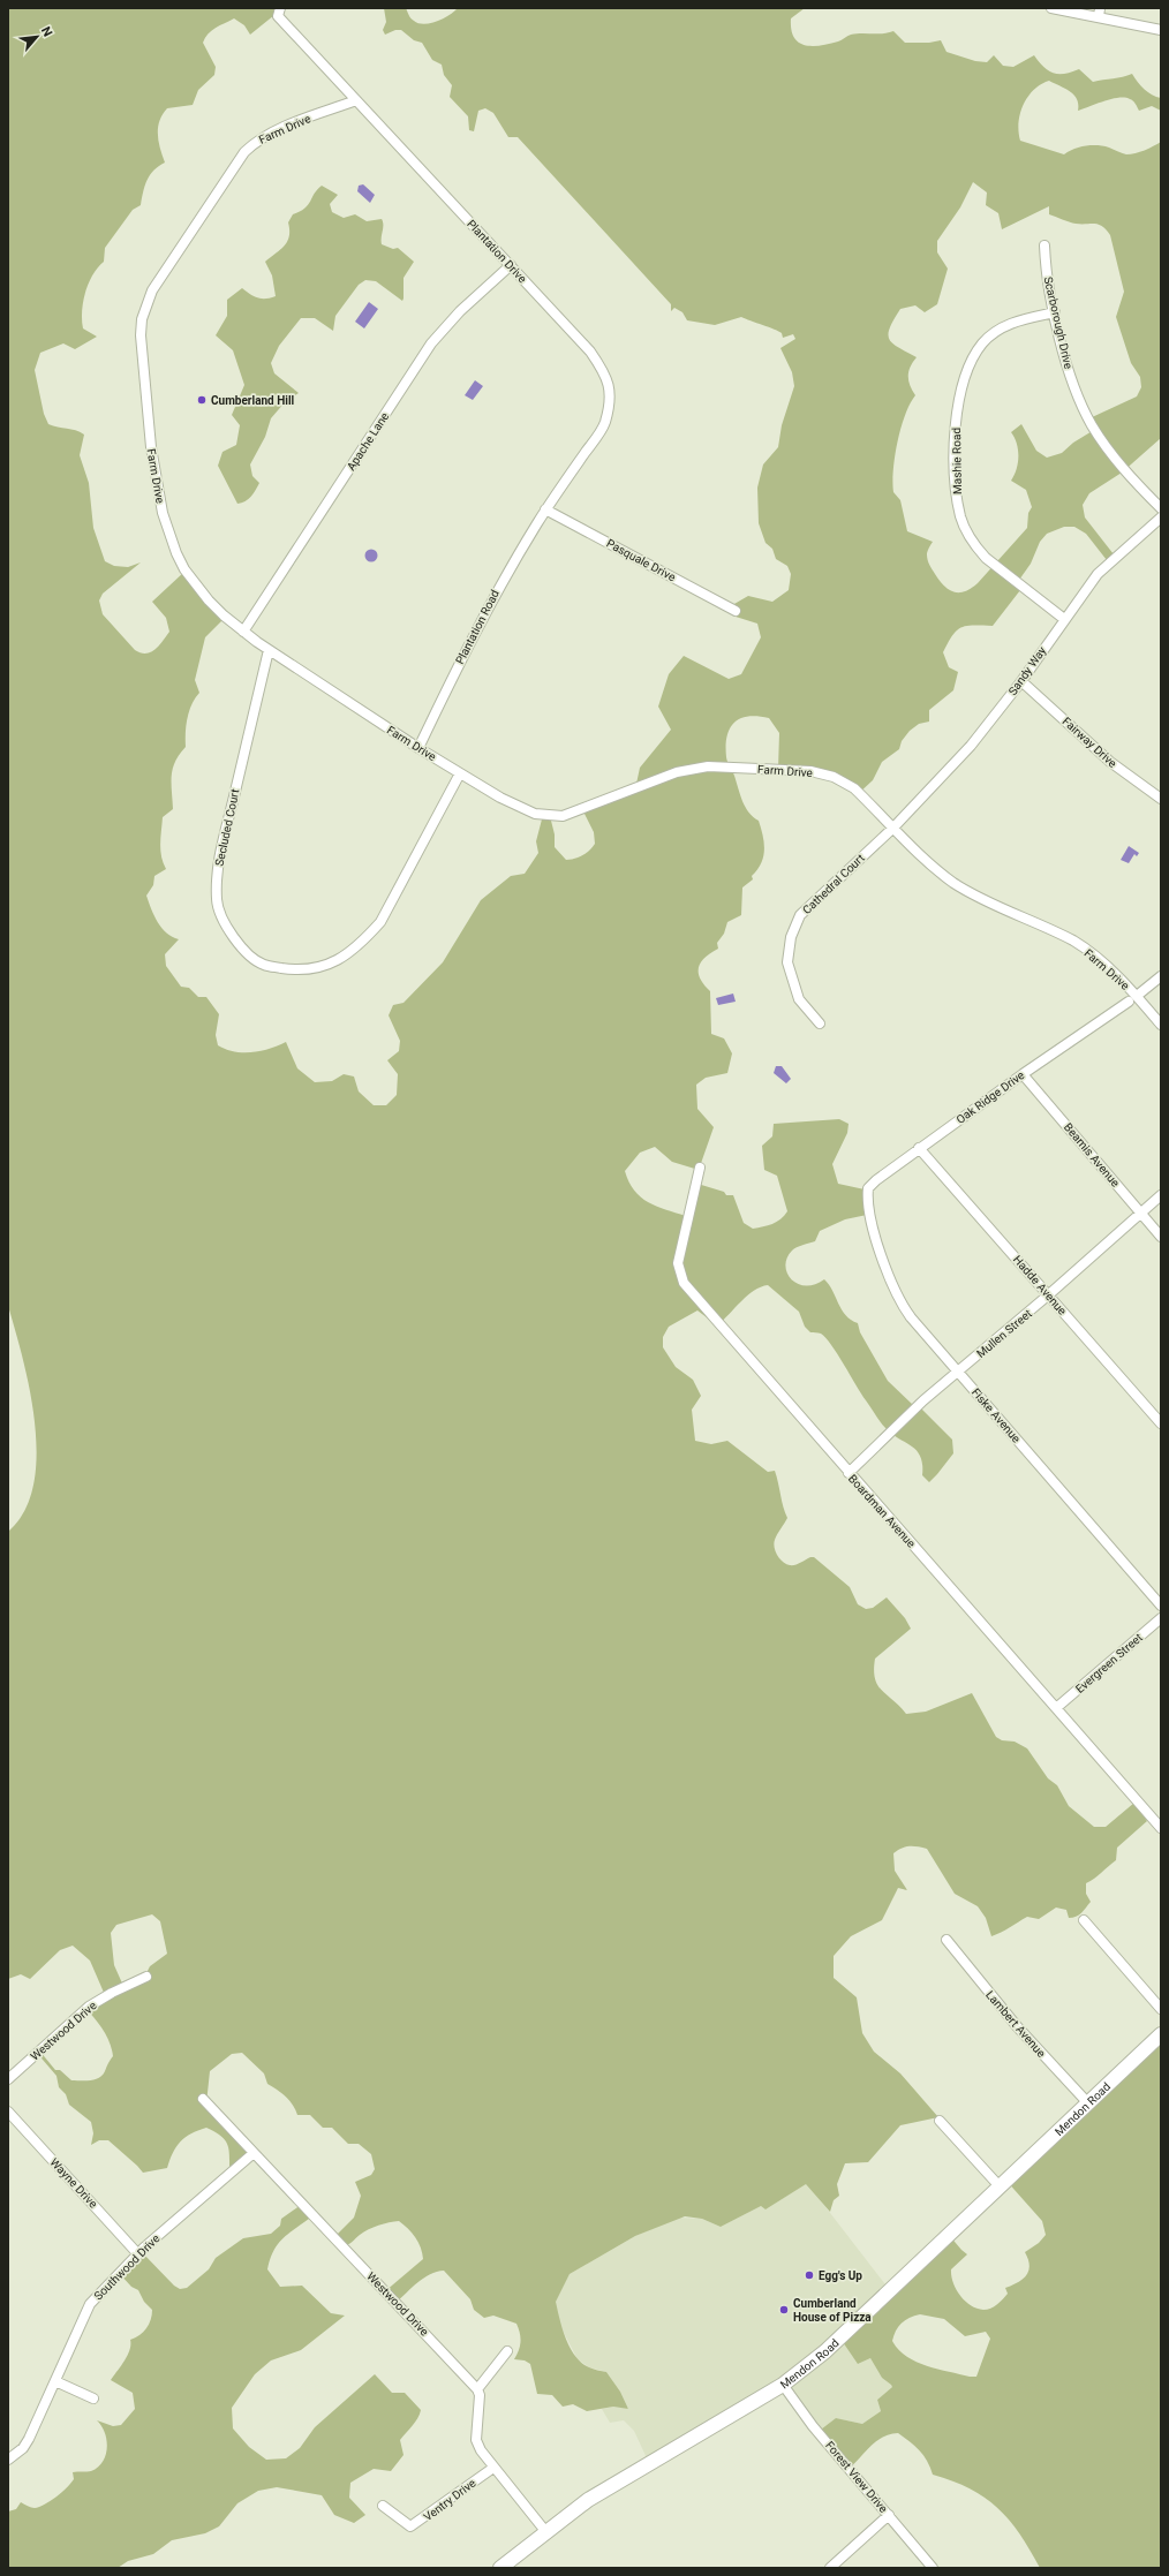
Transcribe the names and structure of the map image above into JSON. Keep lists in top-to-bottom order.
{
  "streets": {
    "main road": ["Mendon Road"],
    "street": [
      "Farm Drive",
      "Plantation Drive",
      "Scarborough Drive",
      "Apache Lane",
      "Mashie Road",
      "Pasquale Drive",
      "Plantation Road",
      "Sandy Way",
      "Fairway Drive",
      "Secluded Court",
      "Cathedral Court",
      "Oak Ridge Drive",
      "Beamis Avenue",
      "Hadde Avenue",
      "Mullen Street",
      "Fiske Avenue",
      "Boardman Avenue",
      "Evergreen Street",
      "Lambert Avenue",
      "Westwood Drive",
      "Wayne Drive",
      "Southwood Drive",
      "Forest View Drive",
      "Ventry Drive"
    ]
  },
  "crossings": [
    ["Farm Drive", "Plantation Drive"],
    ["Farm Drive", "Apache Lane"],
    ["Farm Drive", "Plantation Road"],
    ["Farm Drive", "Sandy Way"],
    ["Farm Drive", "Secluded Court"],
    ["Farm Drive", "Cathedral Court"],
    ["Plantation Drive", "Apache Lane"],
    ["Plantation Drive", "Pasquale Drive"],
    ["Plantation Drive", "Plantation Road"],
    ["Scarborough Drive", "Mashie Road"],
    ["Mashie Road", "Sandy Way"],
    ["Pasquale Drive", "Plantation Road"],
    ["Sandy Way", "Fairway Drive"],
    ["Sandy Way", "Cathedral Court"],
    ["Oak Ridge Drive", "Beamis Avenue"],
    ["Oak Ridge Drive", "Hadde Avenue"],
    ["Oak Ridge Drive", "Fiske Avenue"],
    ["Beamis Avenue", "Mullen Street"],
    ["Hadde Avenue", "Mullen Street"],
    ["Mullen Street", "Fiske Avenue"],
    ["Mullen Street", "Boardman Avenue"],
    ["Boardman Avenue", "Evergreen Street"],
    ["Lambert Avenue", "Mendon Road"],
    ["Westwood Drive", "Southwood Drive"],
    ["Mendon Road", "Forest View Drive"],
    ["Wayne Drive", "Southwood Drive"]
  ],
  "places": ["Cumberland Hill", "Egg's Up", "Cumberland House of Pizza"],
  "north": "top right"
}
